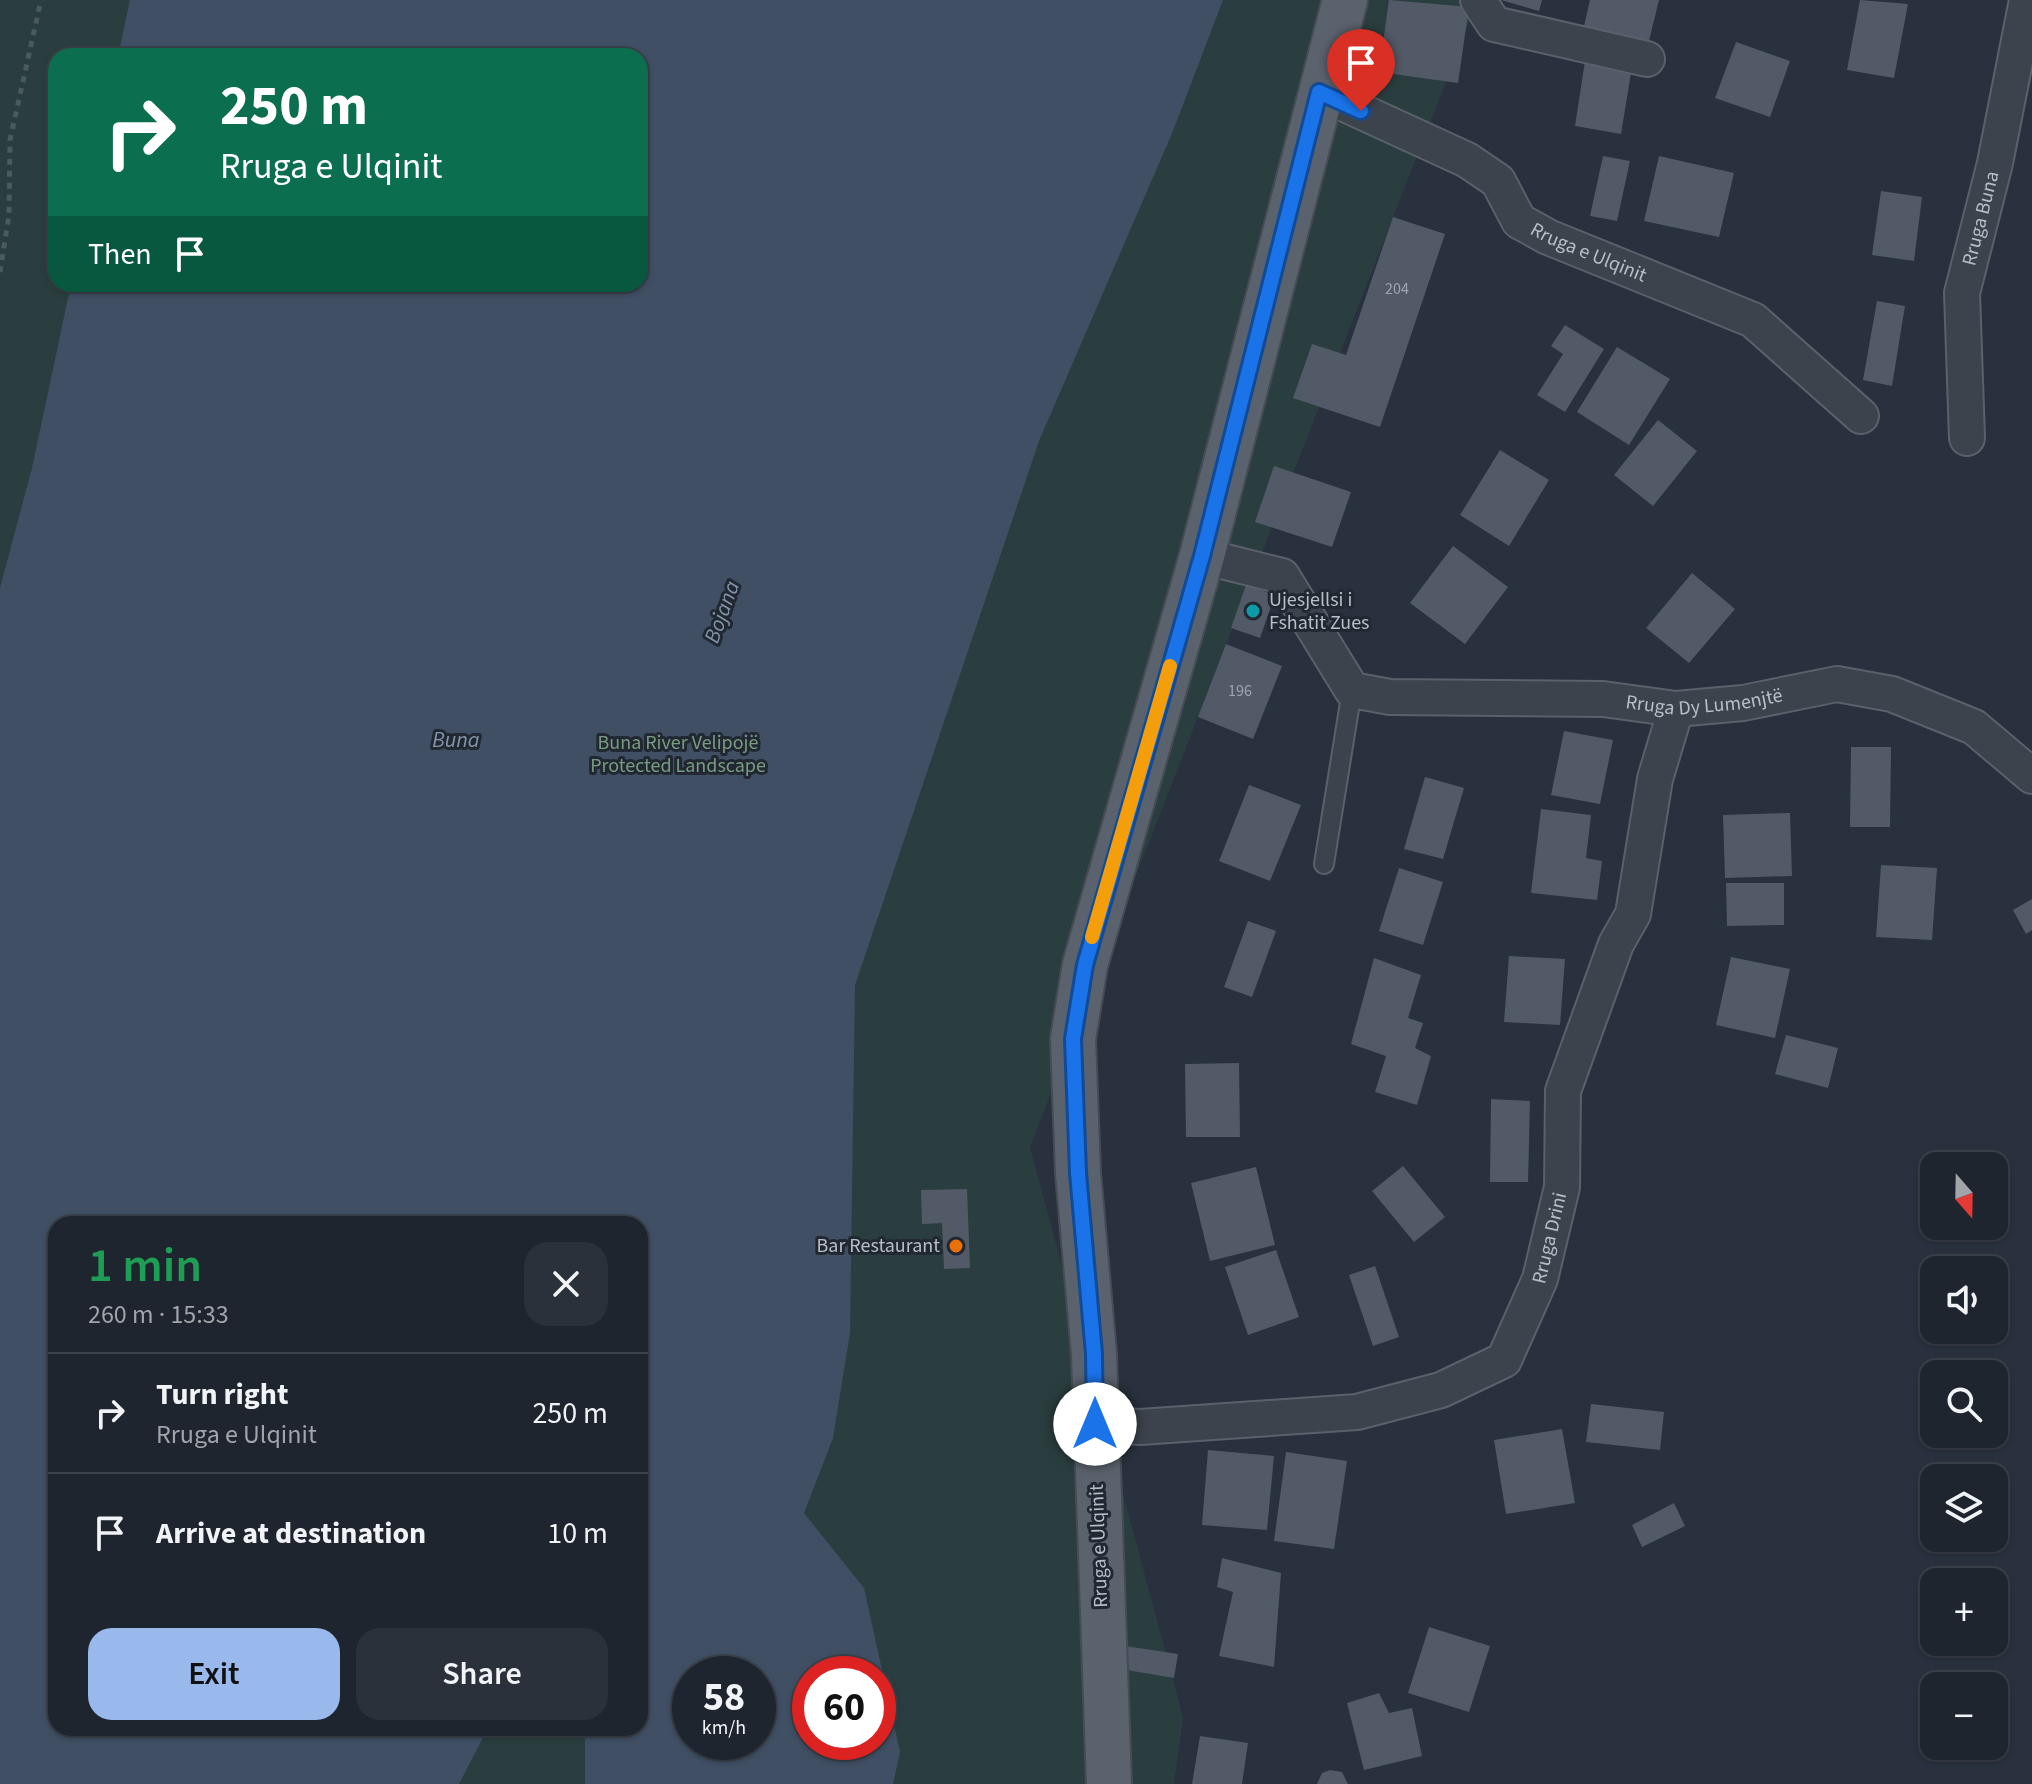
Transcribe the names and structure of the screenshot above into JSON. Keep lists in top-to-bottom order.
{
  "streets": {
    "main road": ["Rruga e Ulqinit"],
    "street": ["Rruga Buna", "Rruga Dy Lumenjtë", "Rruga Drini"]
  },
  "crossings": [
    ["Rruga e Ulqinit", "Rruga Drini"],
    ["Rruga Dy Lumenjtë", "Rruga Drini"]
  ],
  "water": ["Bojana", "Buna"],
  "parks": ["Buna River Velipojë Protected Landscape"],
  "places": ["Ujesjellsi i Fshatit Zues", "Bar Restaurant"],
  "house_numbers": ["204", "196"],
  "north": "bottom",
  "page": {
    "turn": ["250 m", "Rruga e Ulqinit"],
    "then": "Then",
    "map_buttons": ["+", "−"],
    "heading": ["1 min", "260 m · 15:33"],
    "list": [
      {
        "name": "Turn right",
        "note": "Rruga e Ulqinit",
        "value": "250 m"
      },
      {
        "name": "Arrive at destination",
        "value": "10 m"
      }
    ],
    "buttons": ["Exit", "Share"],
    "speed": "58 km/h",
    "limit": "60"
  }
}
